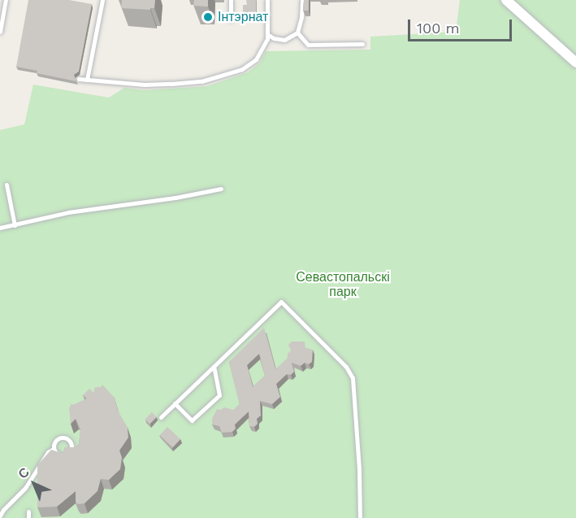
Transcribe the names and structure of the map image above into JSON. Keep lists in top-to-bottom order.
{
  "parks": ["Севастопальскі парк"],
  "places": ["Інтэрнат"],
  "scale_bar": "100 m",
  "north": "top left"
}
